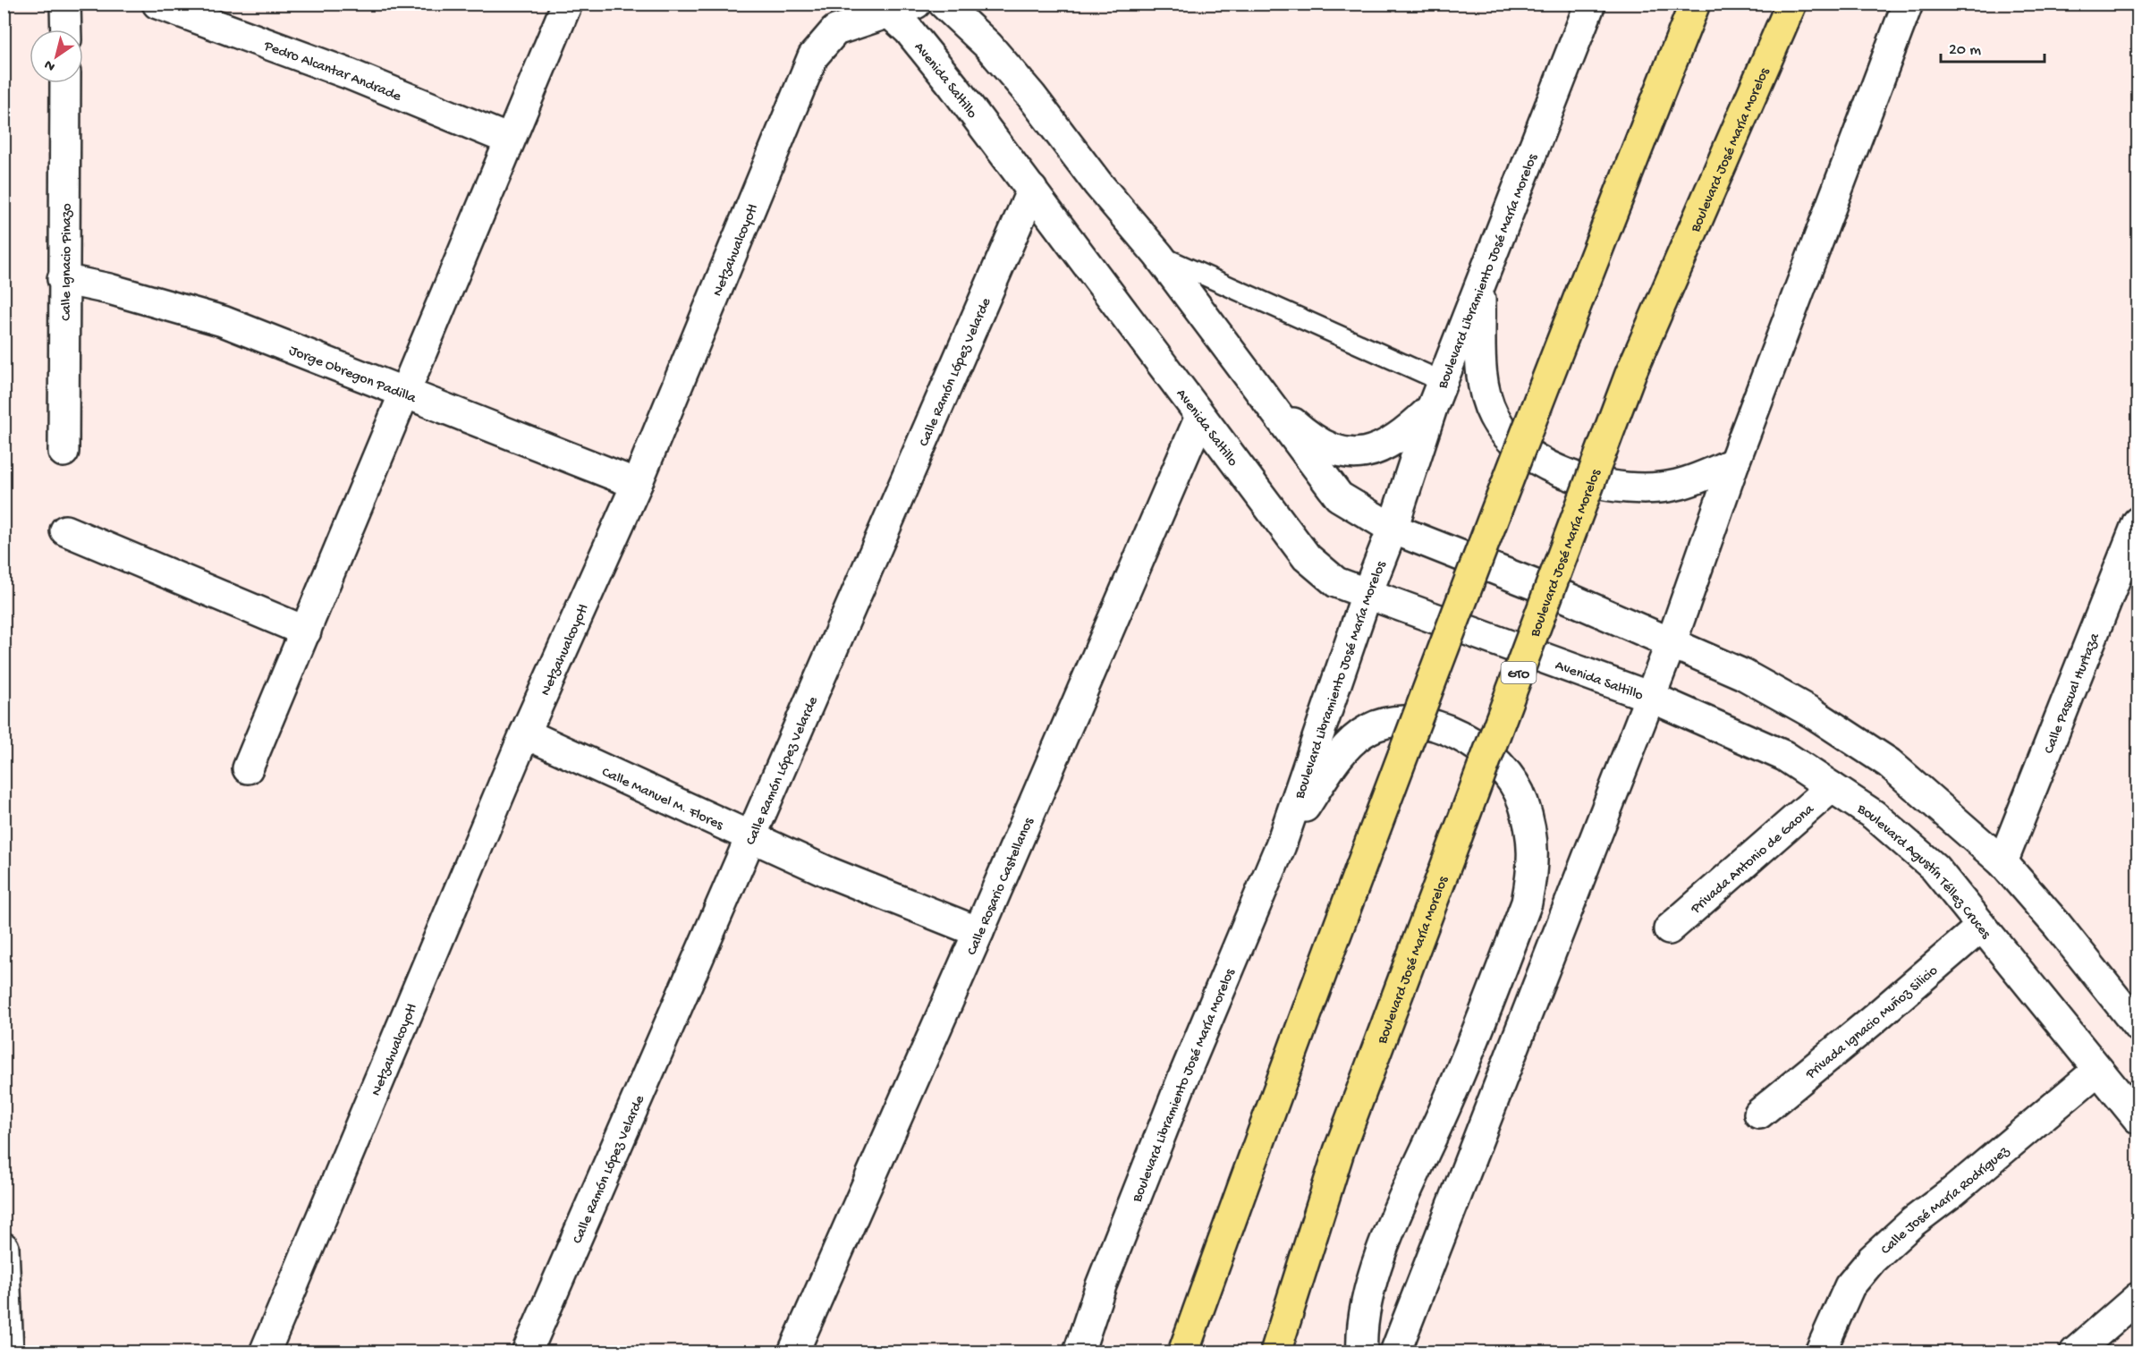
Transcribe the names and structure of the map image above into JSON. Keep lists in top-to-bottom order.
{
  "streets": {
    "main road": ["Boulevard José María Morelos", "GTO"],
    "street": [
      "Pedro Alcantar Andrade",
      "Avenida Saltillo",
      "Netzahualcoyotl",
      "Calle Ignacio Pinazo",
      "Boulevard Libramiento José María Morelos",
      "Calle Ramón López Velarde",
      "Jorge Obregon Padilla",
      "Calle Pascual Hurtaza",
      "Calle Manuel M. Flores",
      "Privada Antonio de Gaona",
      "Boulevard Agustín Téllez Cruces",
      "Calle Rosario Castellanos",
      "Privada Ignacio Muñoz Silicio",
      "Calle José María Rodríguez"
    ]
  },
  "crossings": [
    ["Avenida Saltillo", "Netzahualcoyotl"],
    ["Avenida Saltillo", "Boulevard Libramiento José María Morelos"],
    ["Avenida Saltillo", "Calle Ramón López Velarde"],
    ["Avenida Saltillo", "Boulevard Agustín Téllez Cruces"],
    ["Avenida Saltillo", "Calle Rosario Castellanos"],
    ["Netzahualcoyotl", "Jorge Obregon Padilla"],
    ["Netzahualcoyotl", "Calle Manuel M. Flores"],
    ["Calle Ignacio Pinazo", "Jorge Obregon Padilla"],
    ["Calle Ramón López Velarde", "Calle Manuel M. Flores"],
    ["Calle Manuel M. Flores", "Calle Rosario Castellanos"],
    ["Privada Antonio de Gaona", "Boulevard Agustín Téllez Cruces"],
    ["Boulevard Agustín Téllez Cruces", "Privada Ignacio Muñoz Silicio"],
    ["Boulevard Agustín Téllez Cruces", "Calle José María Rodríguez"]
  ],
  "scale_bar": "20 m",
  "north": "bottom left"
}
